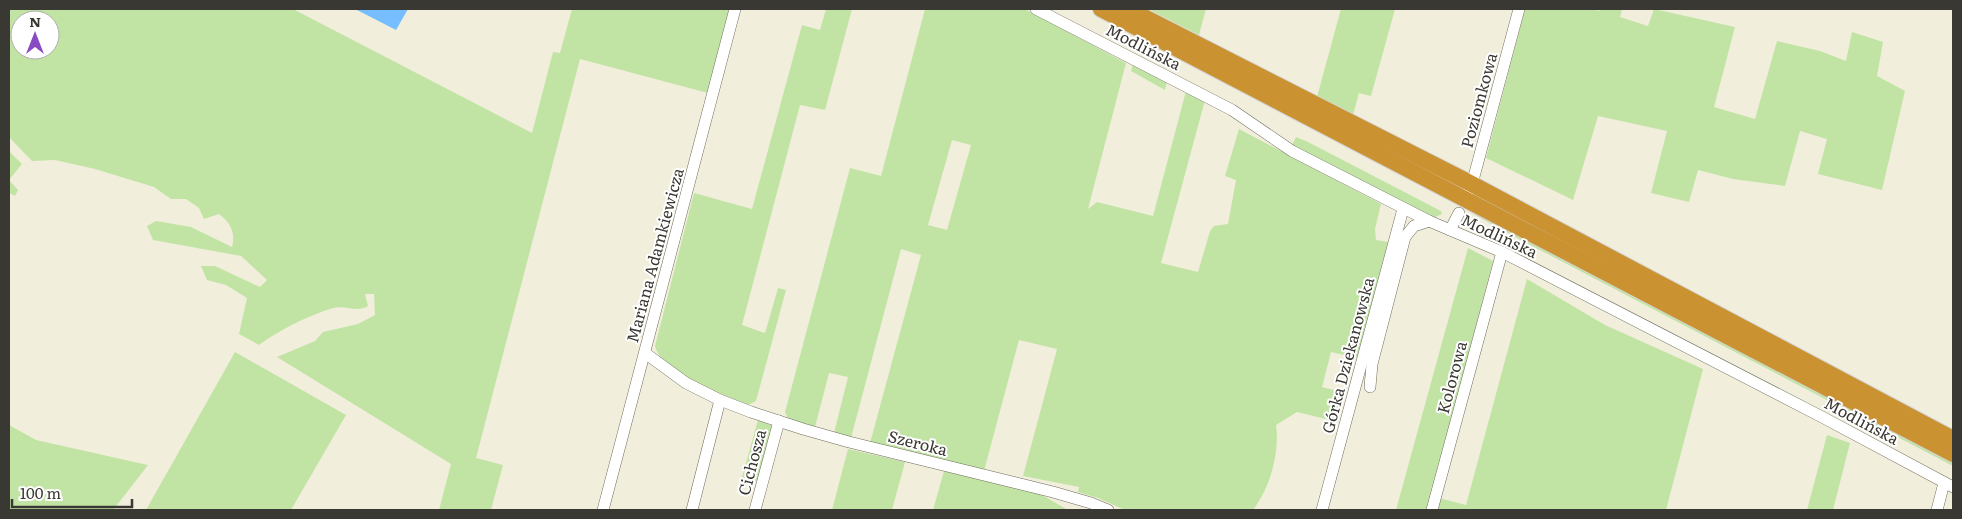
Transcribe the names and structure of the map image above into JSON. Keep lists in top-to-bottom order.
{
  "streets": {
    "street": [
      "Modlińska",
      "Poziomkowa",
      "Mariana Adamkiewicza",
      "Górka Dziekanowska",
      "Kolorowa",
      "Szeroka",
      "Cichosza"
    ]
  },
  "crossings": [
    ["Modlińska", "Poziomkowa"],
    ["Modlińska", "Górka Dziekanowska"],
    ["Modlińska", "Kolorowa"],
    ["Mariana Adamkiewicza", "Szeroka"],
    ["Szeroka", "Cichosza"]
  ],
  "scale_bar": "100 m",
  "north": "top"
}
